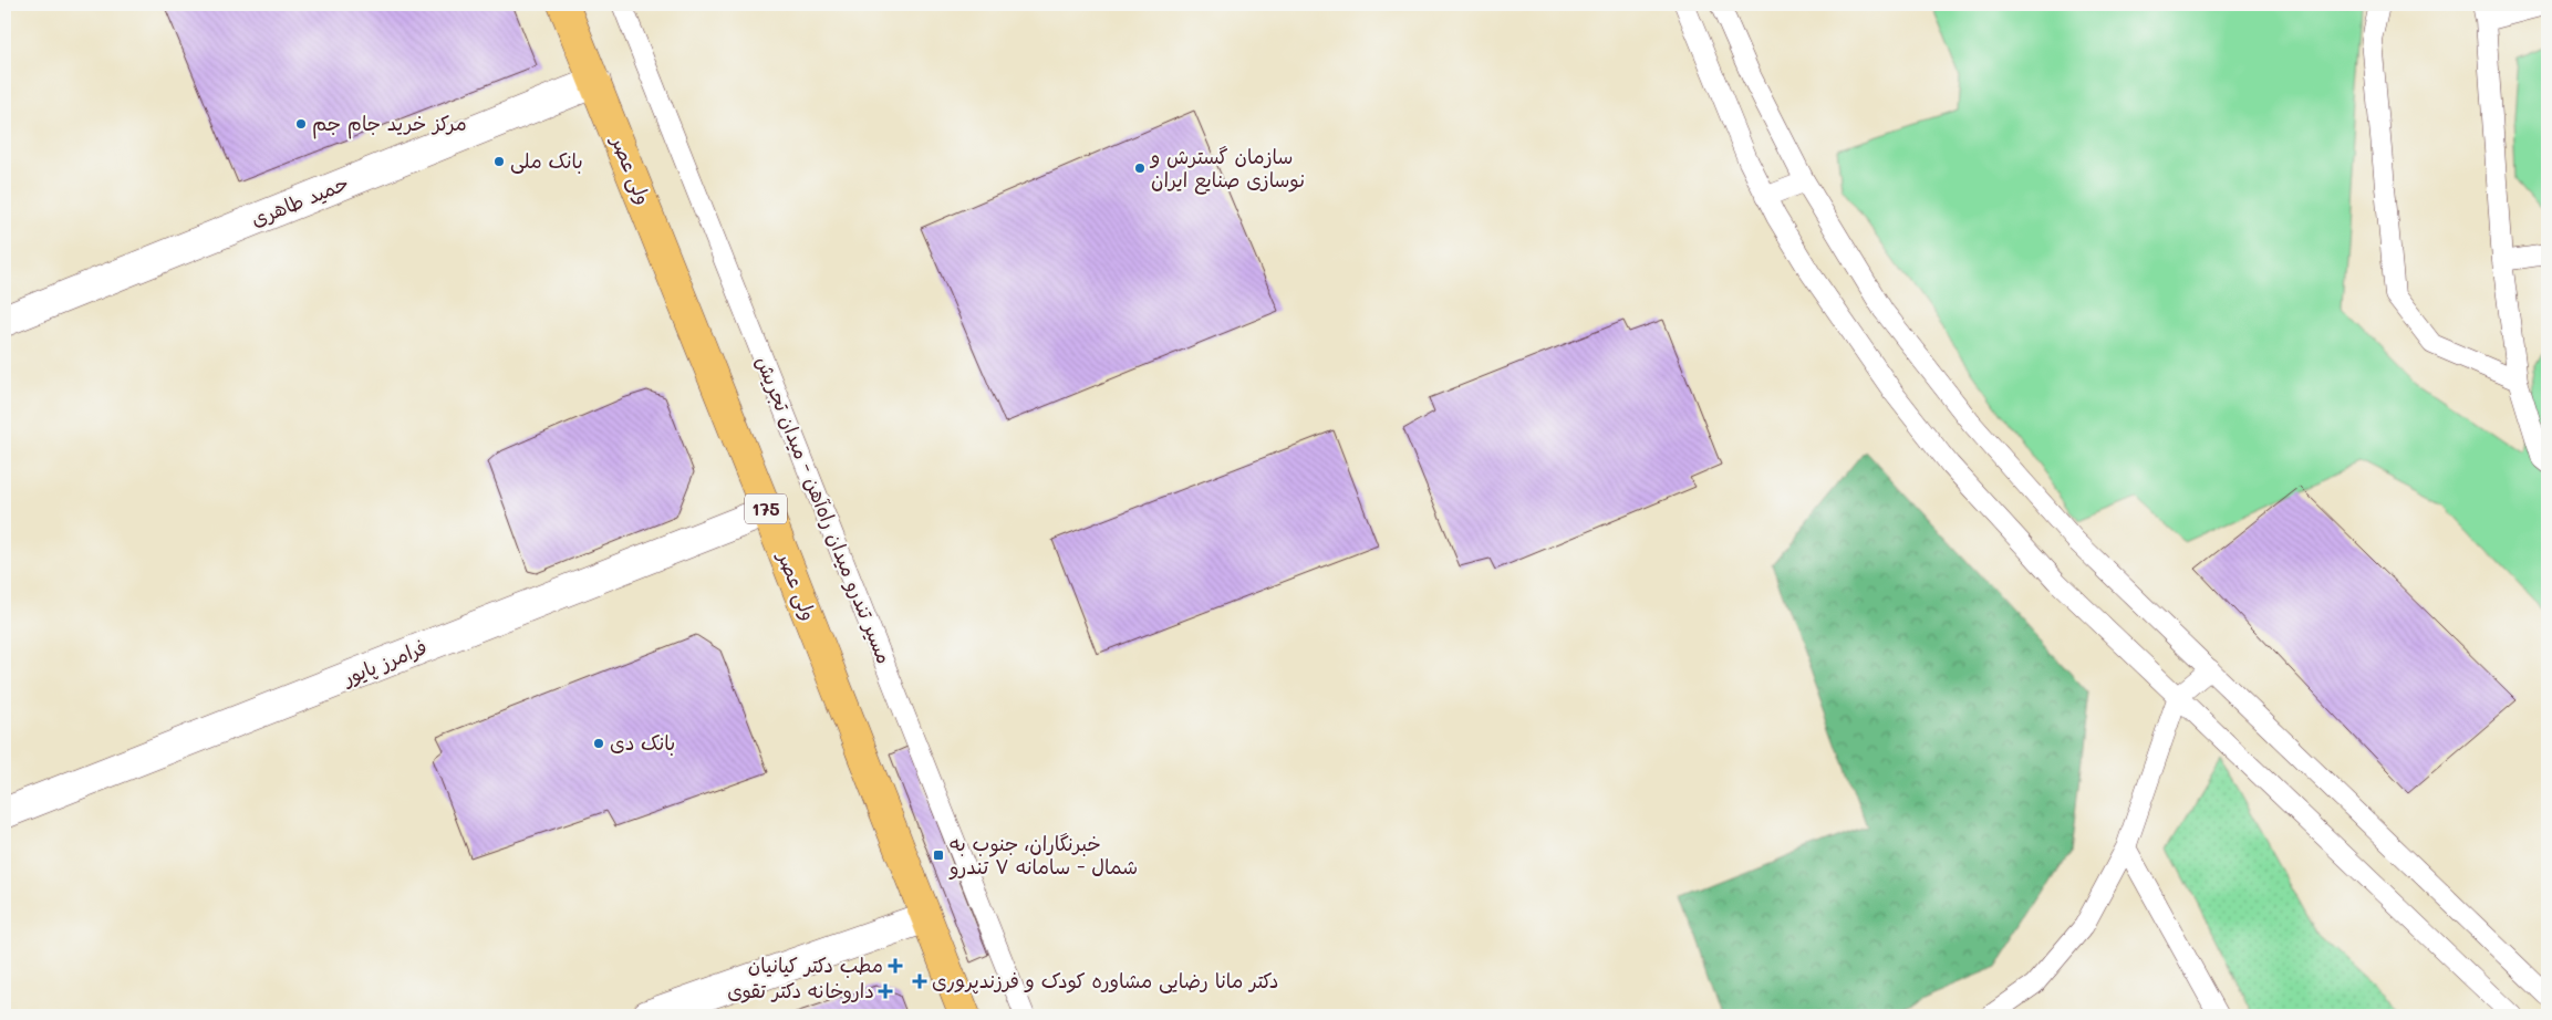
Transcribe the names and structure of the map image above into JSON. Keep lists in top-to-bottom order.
{
  "streets": {
    "main road": ["ولی عصر", "175"],
    "street": ["حمید طاهری", "فرامرز پایور"],
    "lane": ["مسیر تندرو میدان راه‌آهن - میدان تجریش"]
  },
  "crossings": [
    ["ولی عصر", "حمید طاهری"],
    ["ولی عصر", "فرامرز پایور"]
  ],
  "places": {
    "other": [
      "مرکز خرید جام جم",
      "بانک ملی",
      "سازمان گسترش و نوسازی صنایع ایران",
      "بانک دی"
    ],
    "transit": ["خبرنگاران، جنوب به شمال - سامانه ۷ تندرو"],
    "health": ["مطب دکتر کیانیان", "دکتر مانا رضایی مشاوره کودک و فرزندپروری", "داروخانه دکتر تقوی"]
  }
}
